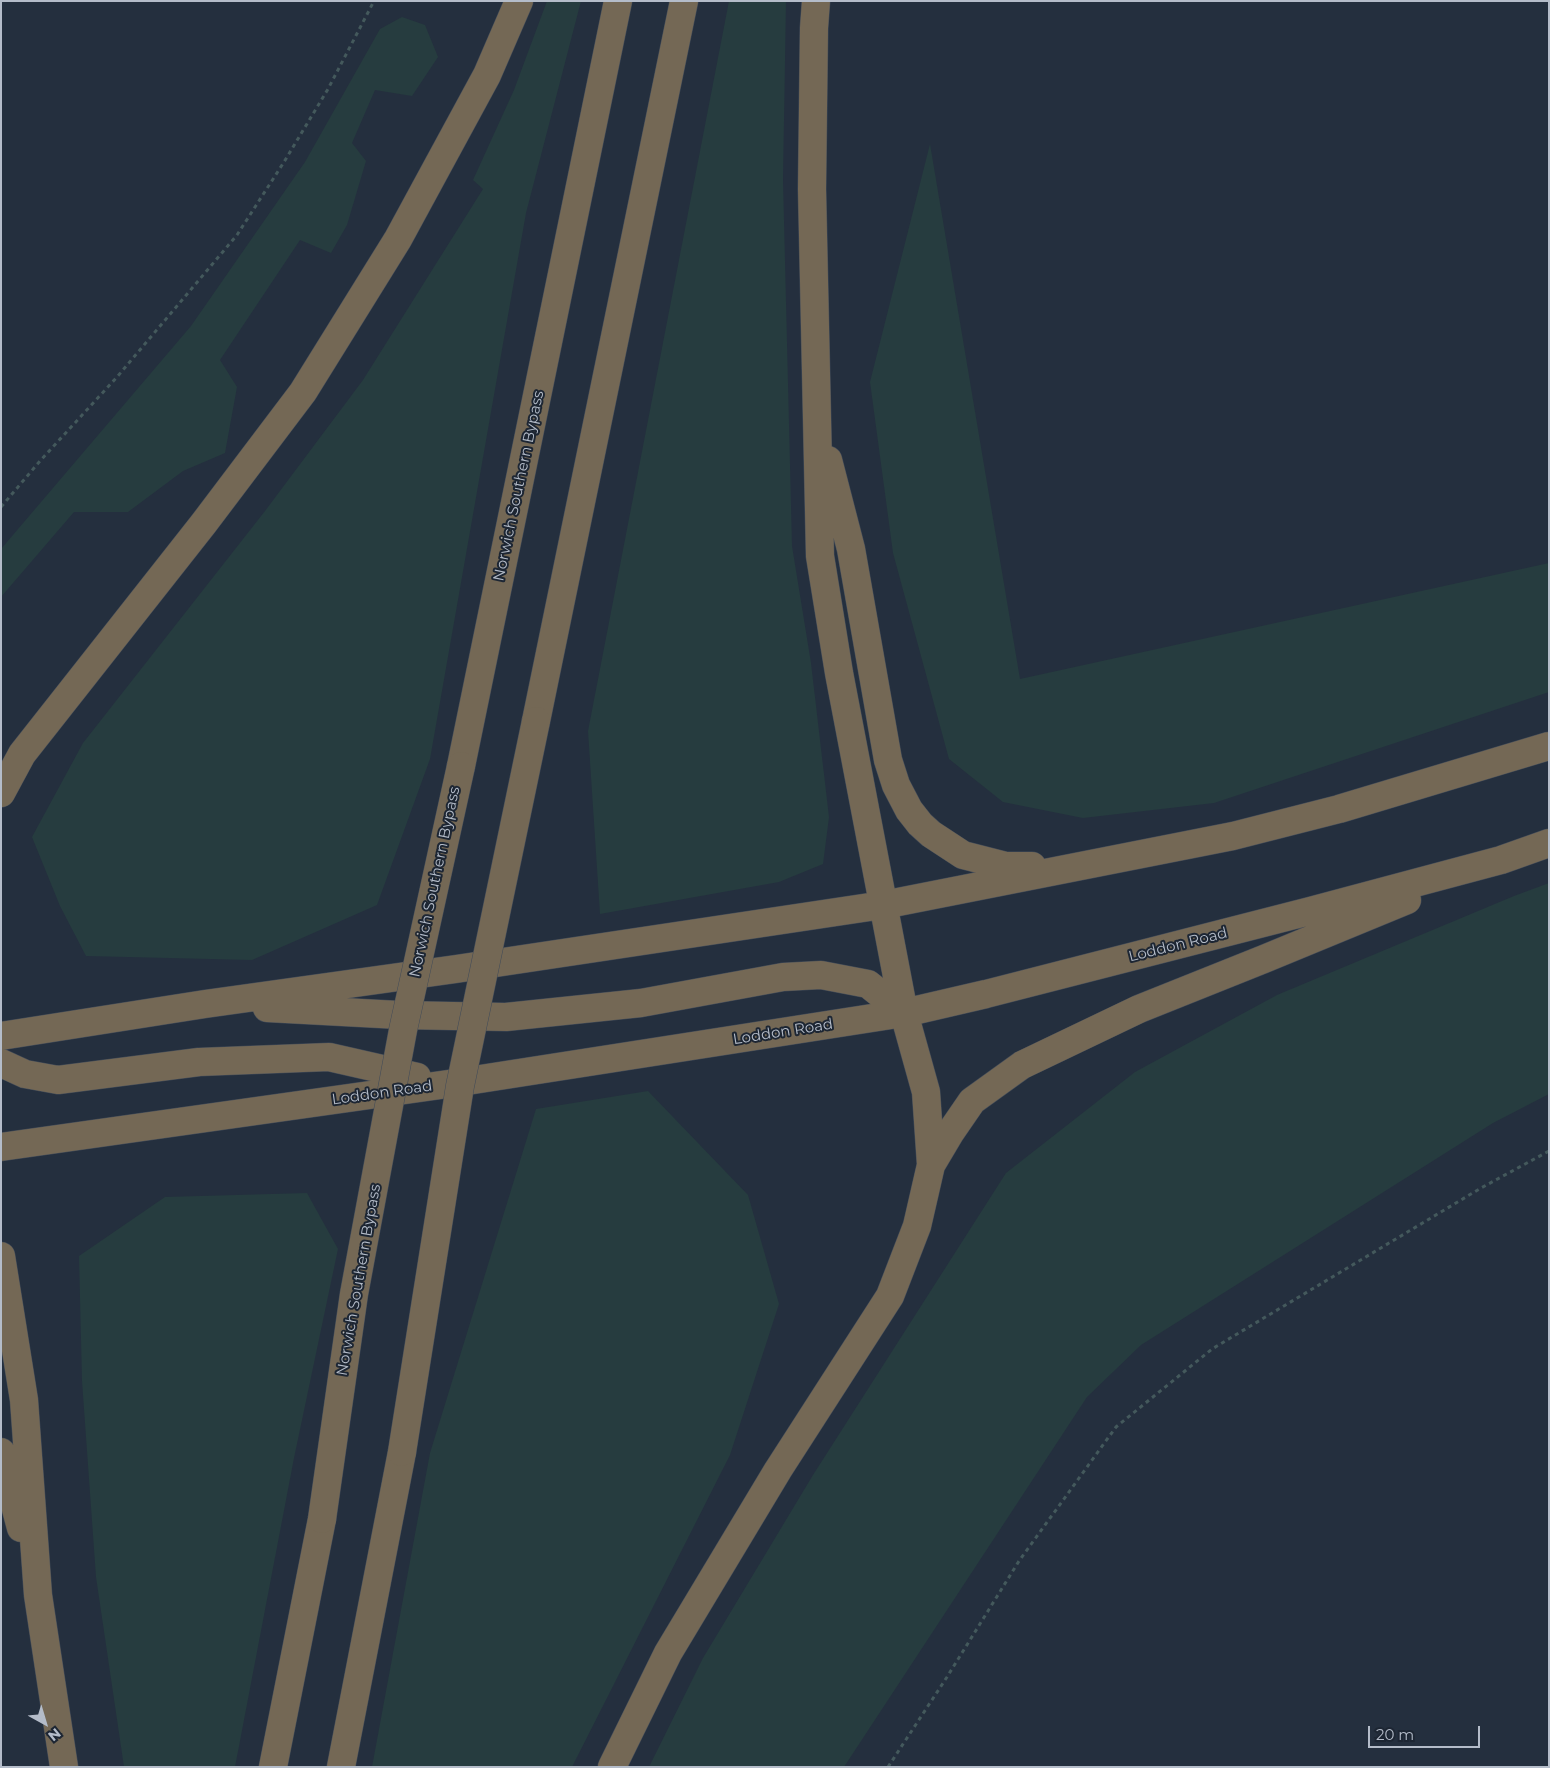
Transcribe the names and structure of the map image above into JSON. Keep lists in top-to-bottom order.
{
  "streets": {
    "highway": ["Norwich Southern Bypass", "Loddon Road"]
  },
  "scale_bar": "20 m",
  "north": "bottom right"
}
